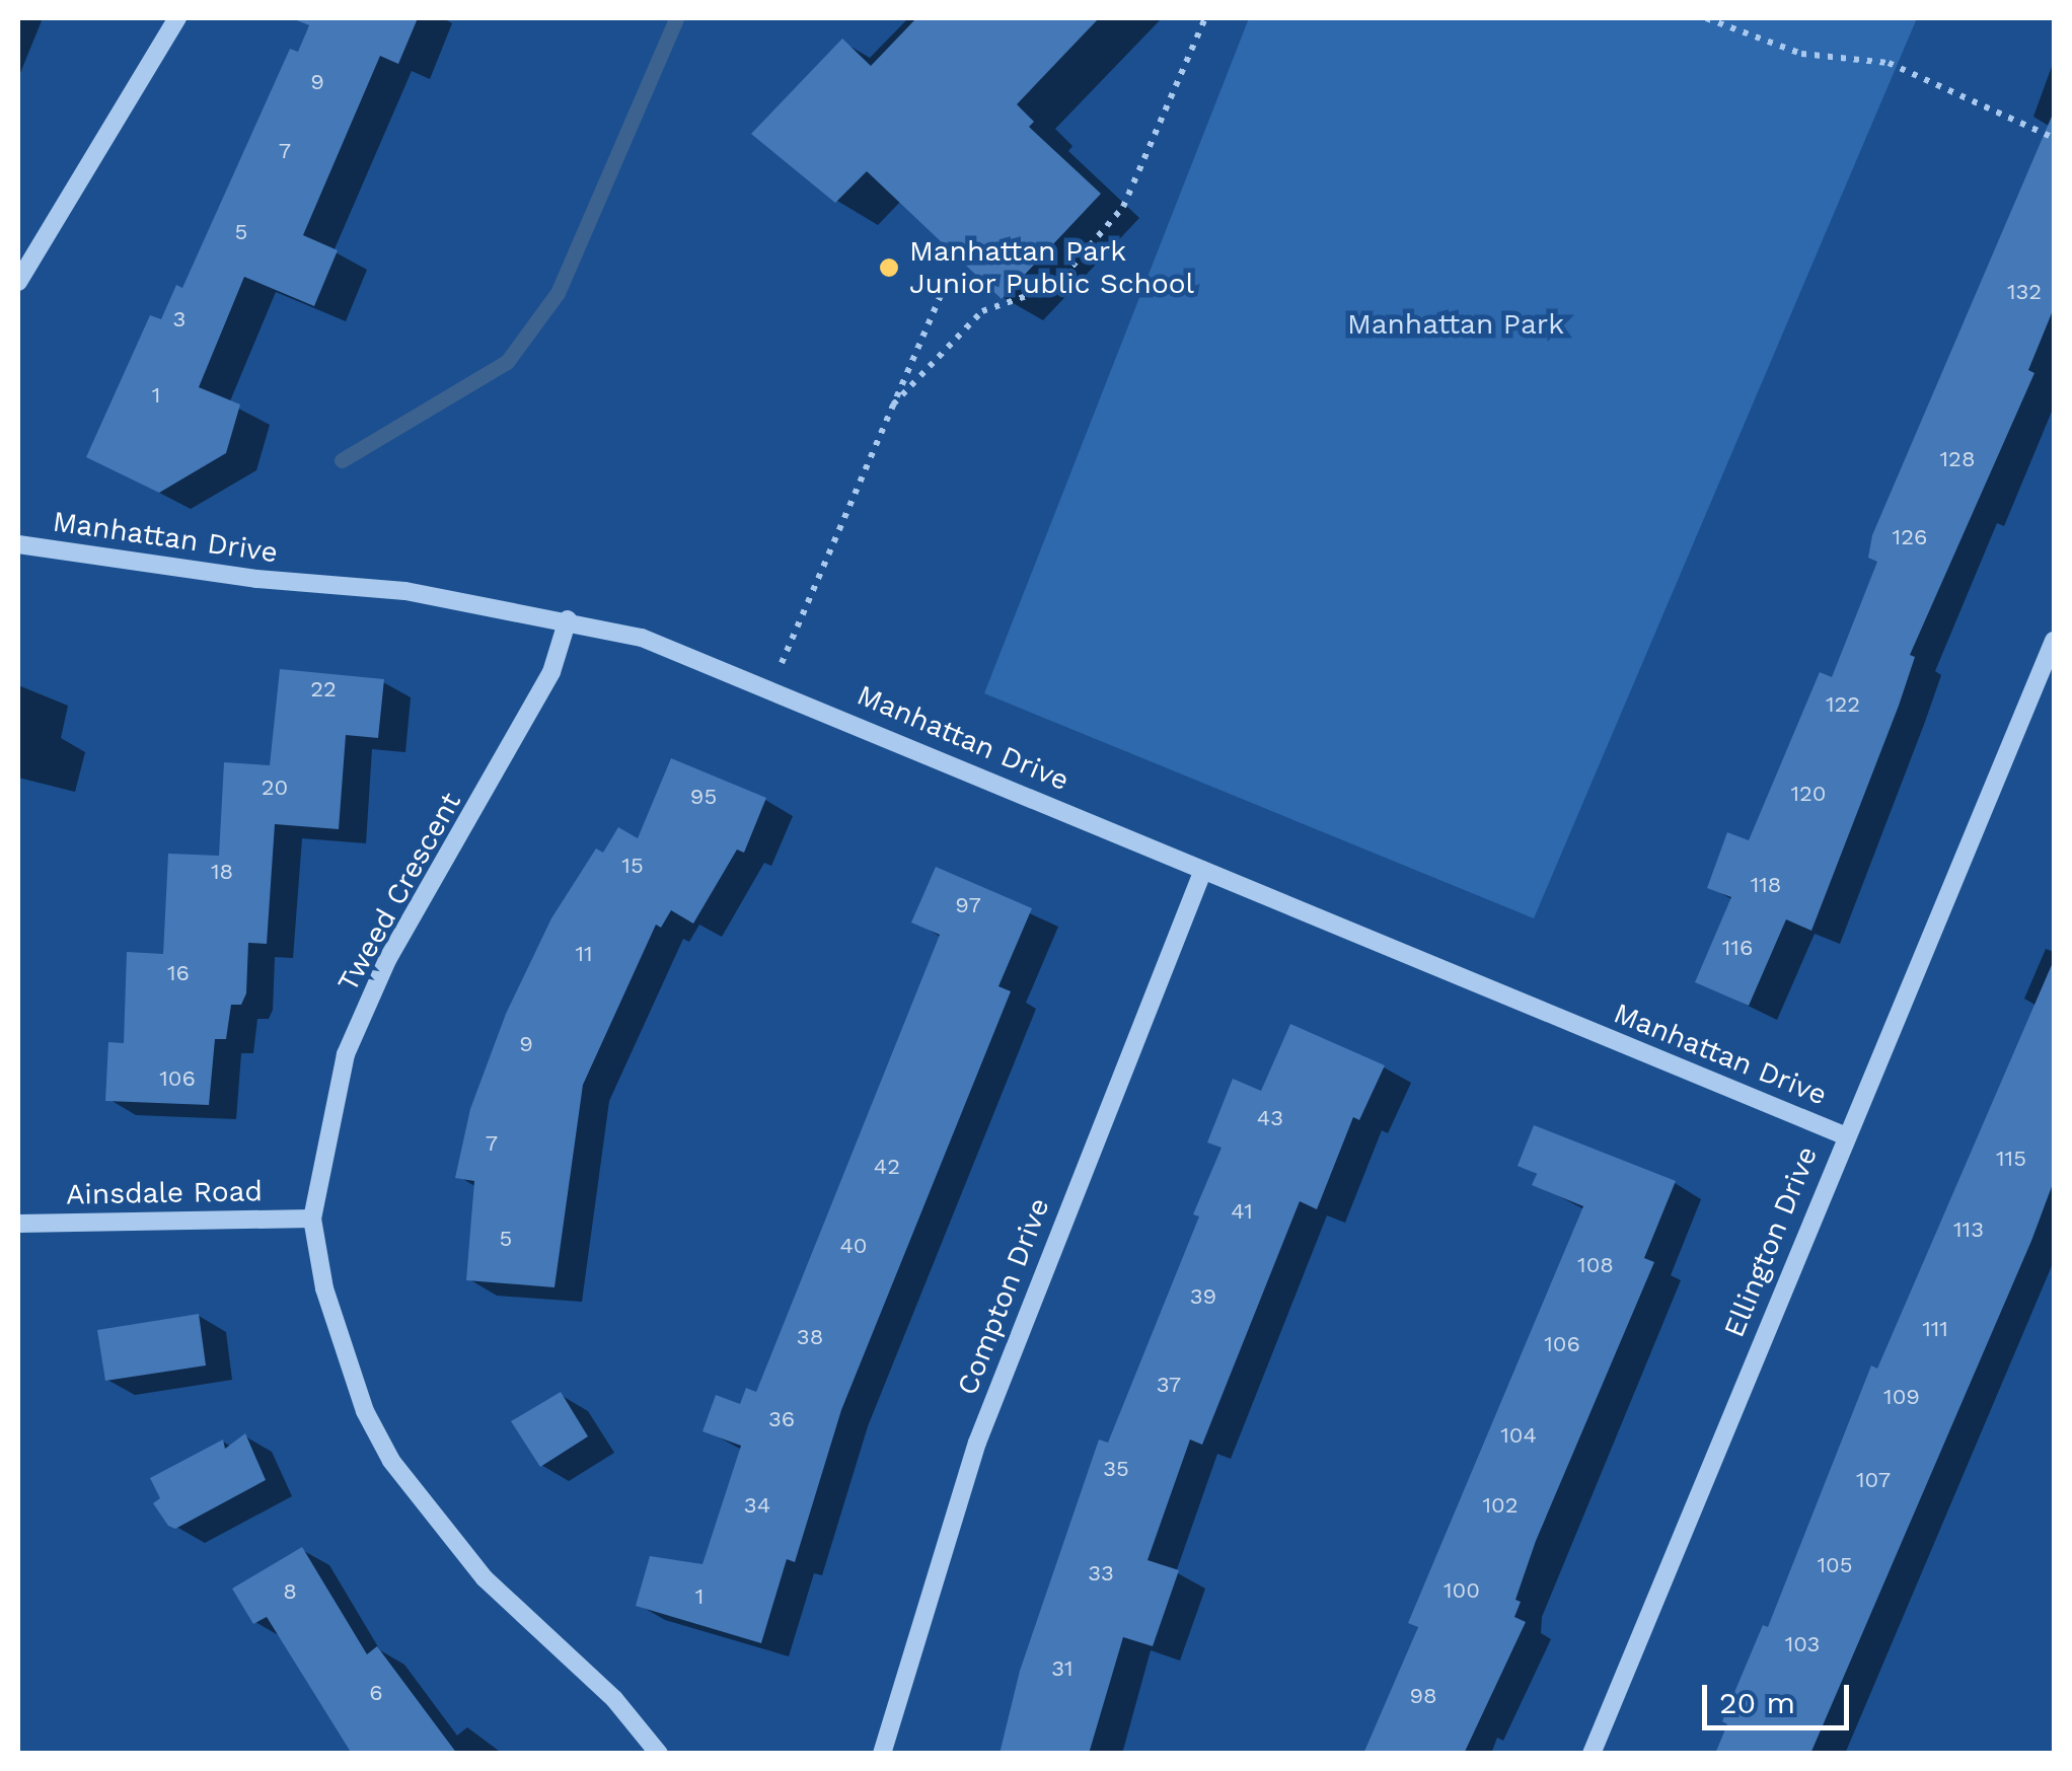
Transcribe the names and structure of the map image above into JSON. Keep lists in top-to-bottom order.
{
  "streets": {
    "street": [
      "Manhattan Drive",
      "Tweed Crescent",
      "Ainsdale Road",
      "Ellington Drive",
      "Compton Drive"
    ]
  },
  "crossings": [
    ["Manhattan Drive", "Tweed Crescent"],
    ["Manhattan Drive", "Ellington Drive"],
    ["Manhattan Drive", "Compton Drive"],
    ["Tweed Crescent", "Ainsdale Road"]
  ],
  "parks": ["Manhattan Park"],
  "places": ["Manhattan Park Junior Public School"],
  "house_numbers": [
    "9",
    "7",
    "5",
    "132",
    "3",
    "1",
    "128",
    "126",
    "22",
    "122",
    "20",
    "120",
    "95",
    "15",
    "18",
    "118",
    "97",
    "116",
    "11",
    "16",
    "9",
    "106",
    "43",
    "7",
    "115",
    "42",
    "41",
    "113",
    "5",
    "40",
    "108",
    "39",
    "111",
    "38",
    "106",
    "37",
    "109",
    "36",
    "104",
    "35",
    "107",
    "34",
    "102",
    "105",
    "33",
    "100",
    "8",
    "1",
    "103",
    "31",
    "6",
    "98"
  ],
  "scale_bar": "20 m"
}
